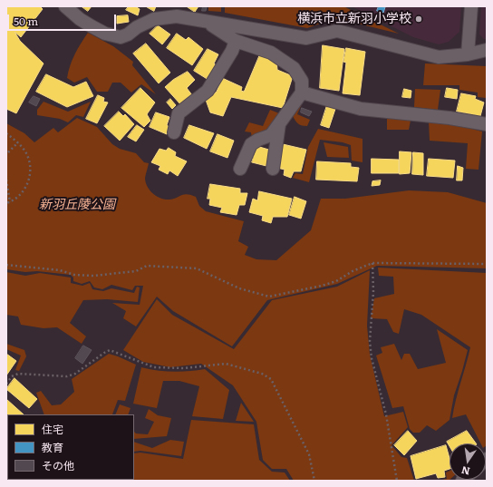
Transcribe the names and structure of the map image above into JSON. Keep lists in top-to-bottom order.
{
  "parks": ["新羽丘陵公園"],
  "places": ["横浜市立新羽小学校"],
  "legend": ["住宅", "教育", "その他"],
  "scale_bar": "50 m",
  "north": "bottom"
}
